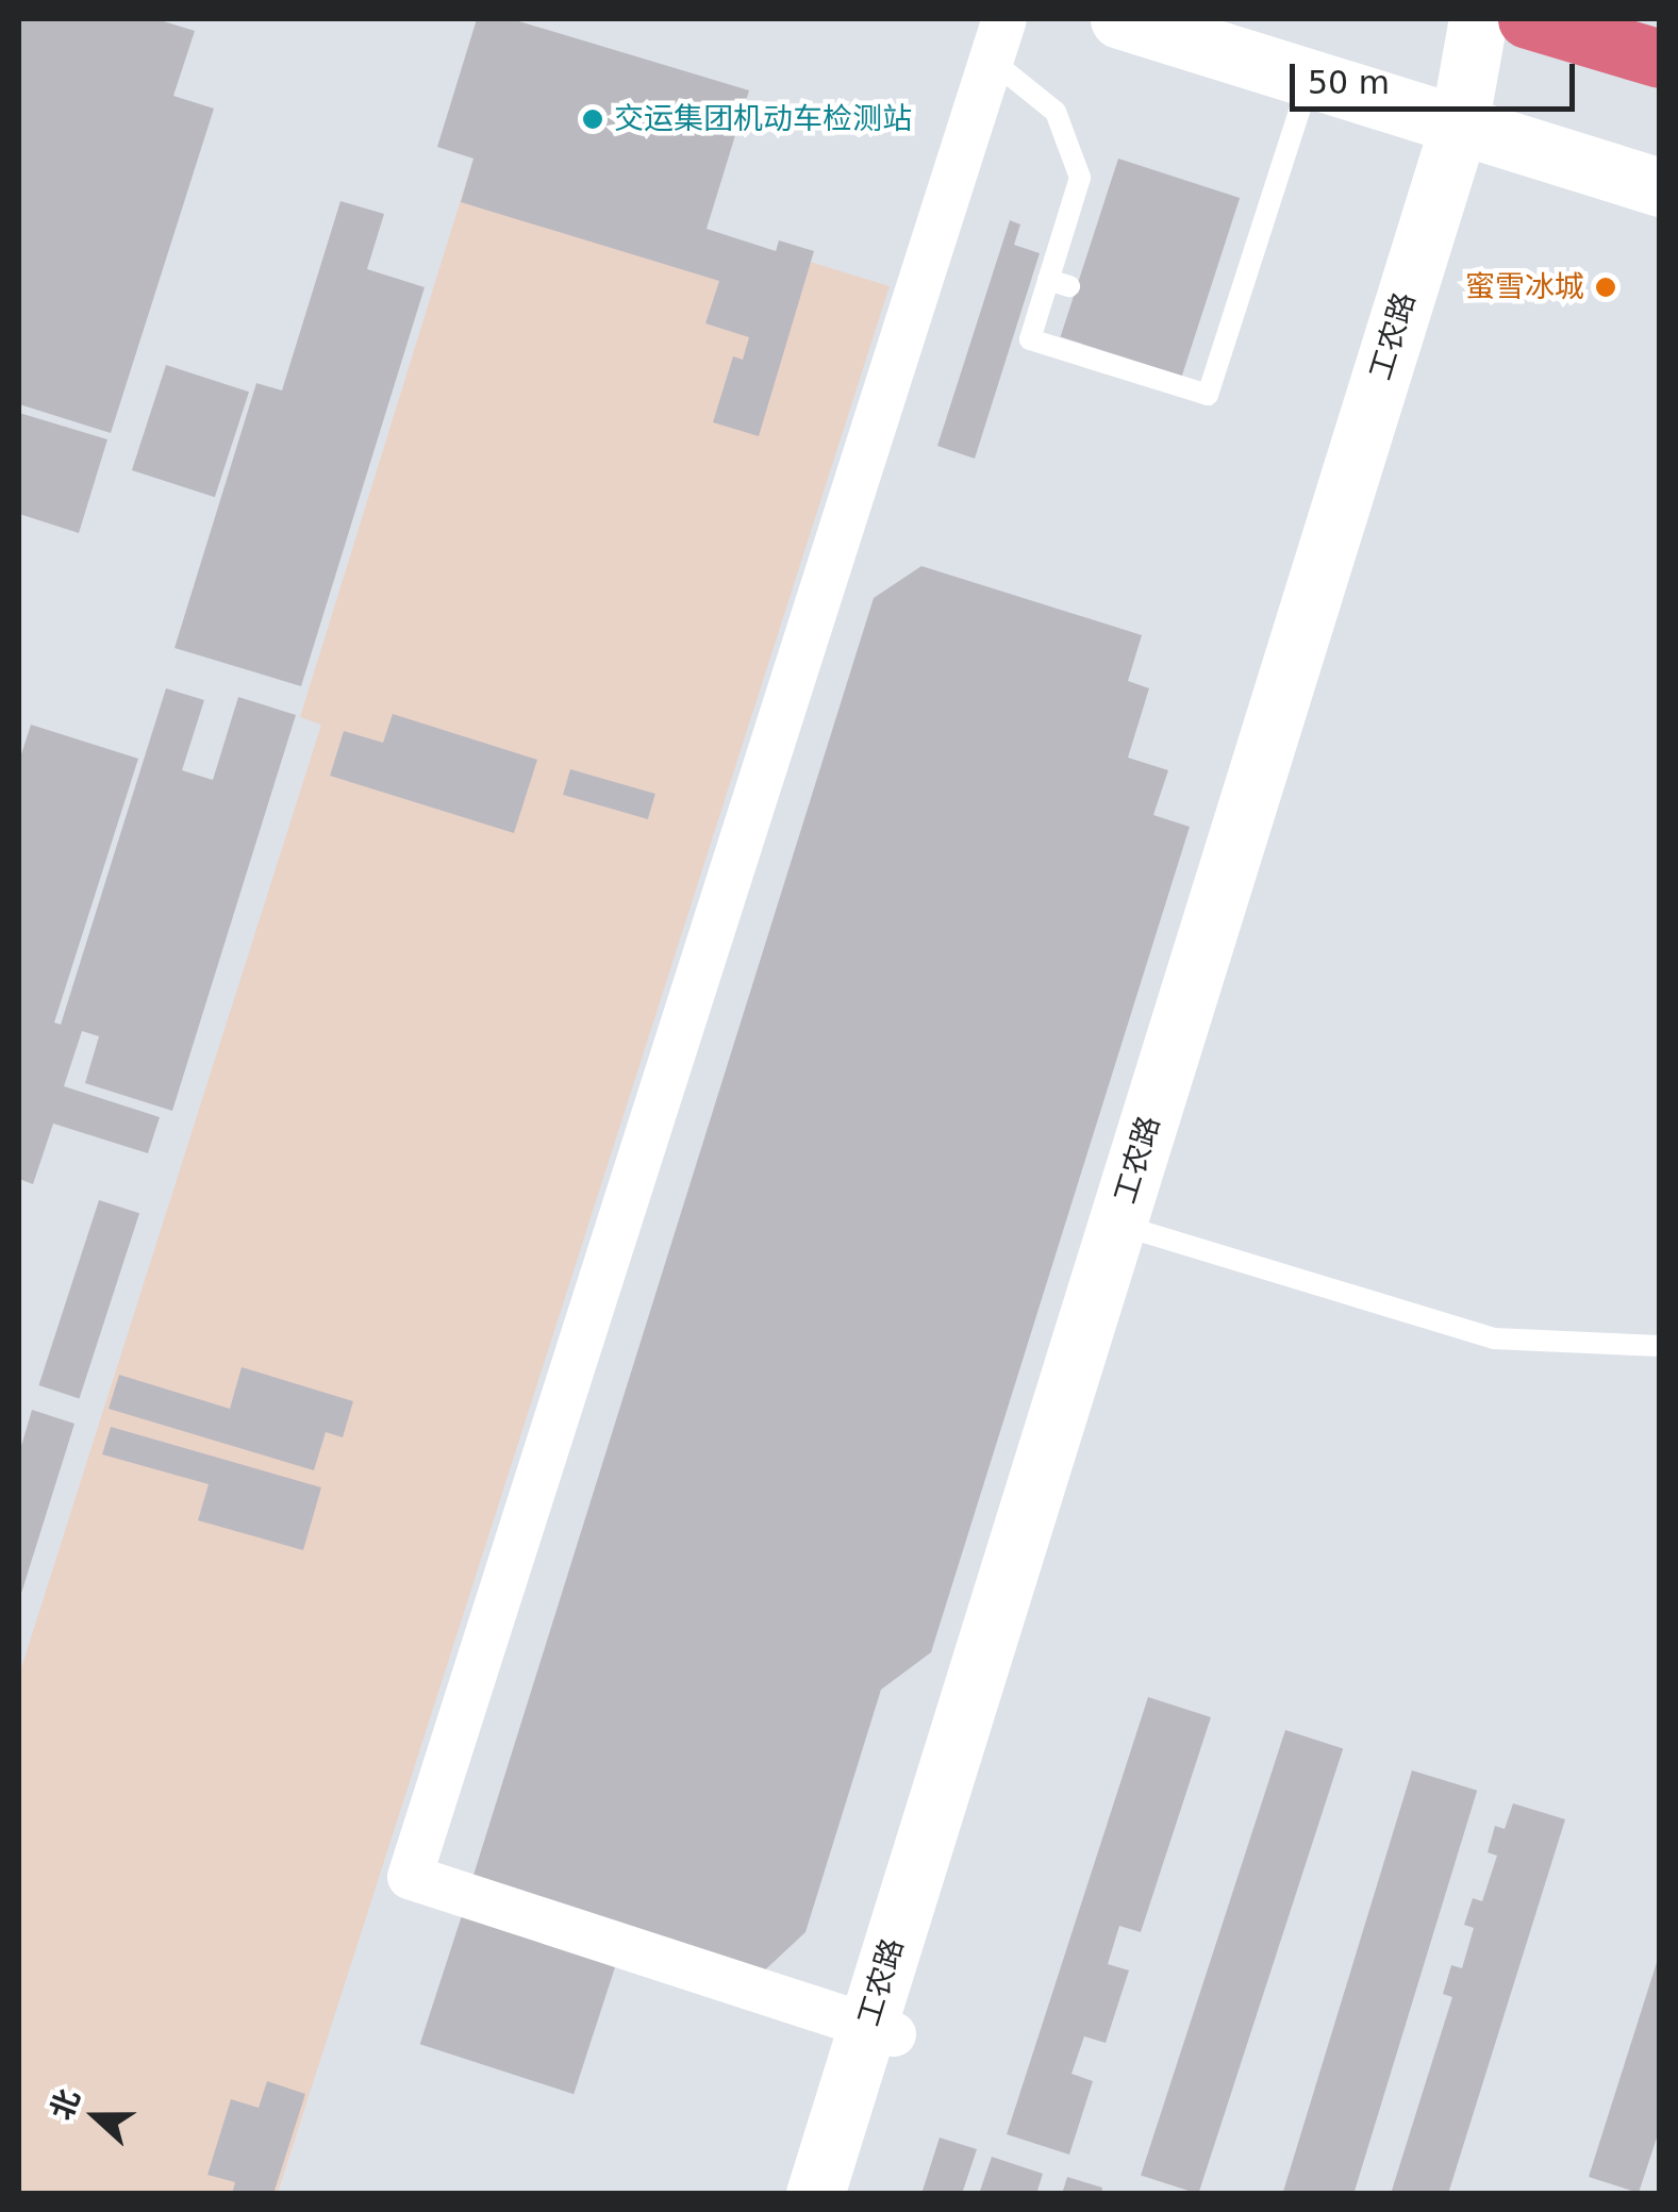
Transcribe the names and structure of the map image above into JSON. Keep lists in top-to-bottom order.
{
  "streets": {
    "street": ["工农路"]
  },
  "places": ["交运集团机动车检测站", "蜜雪冰城"],
  "scale_bar": "50 m",
  "north": "left"
}
